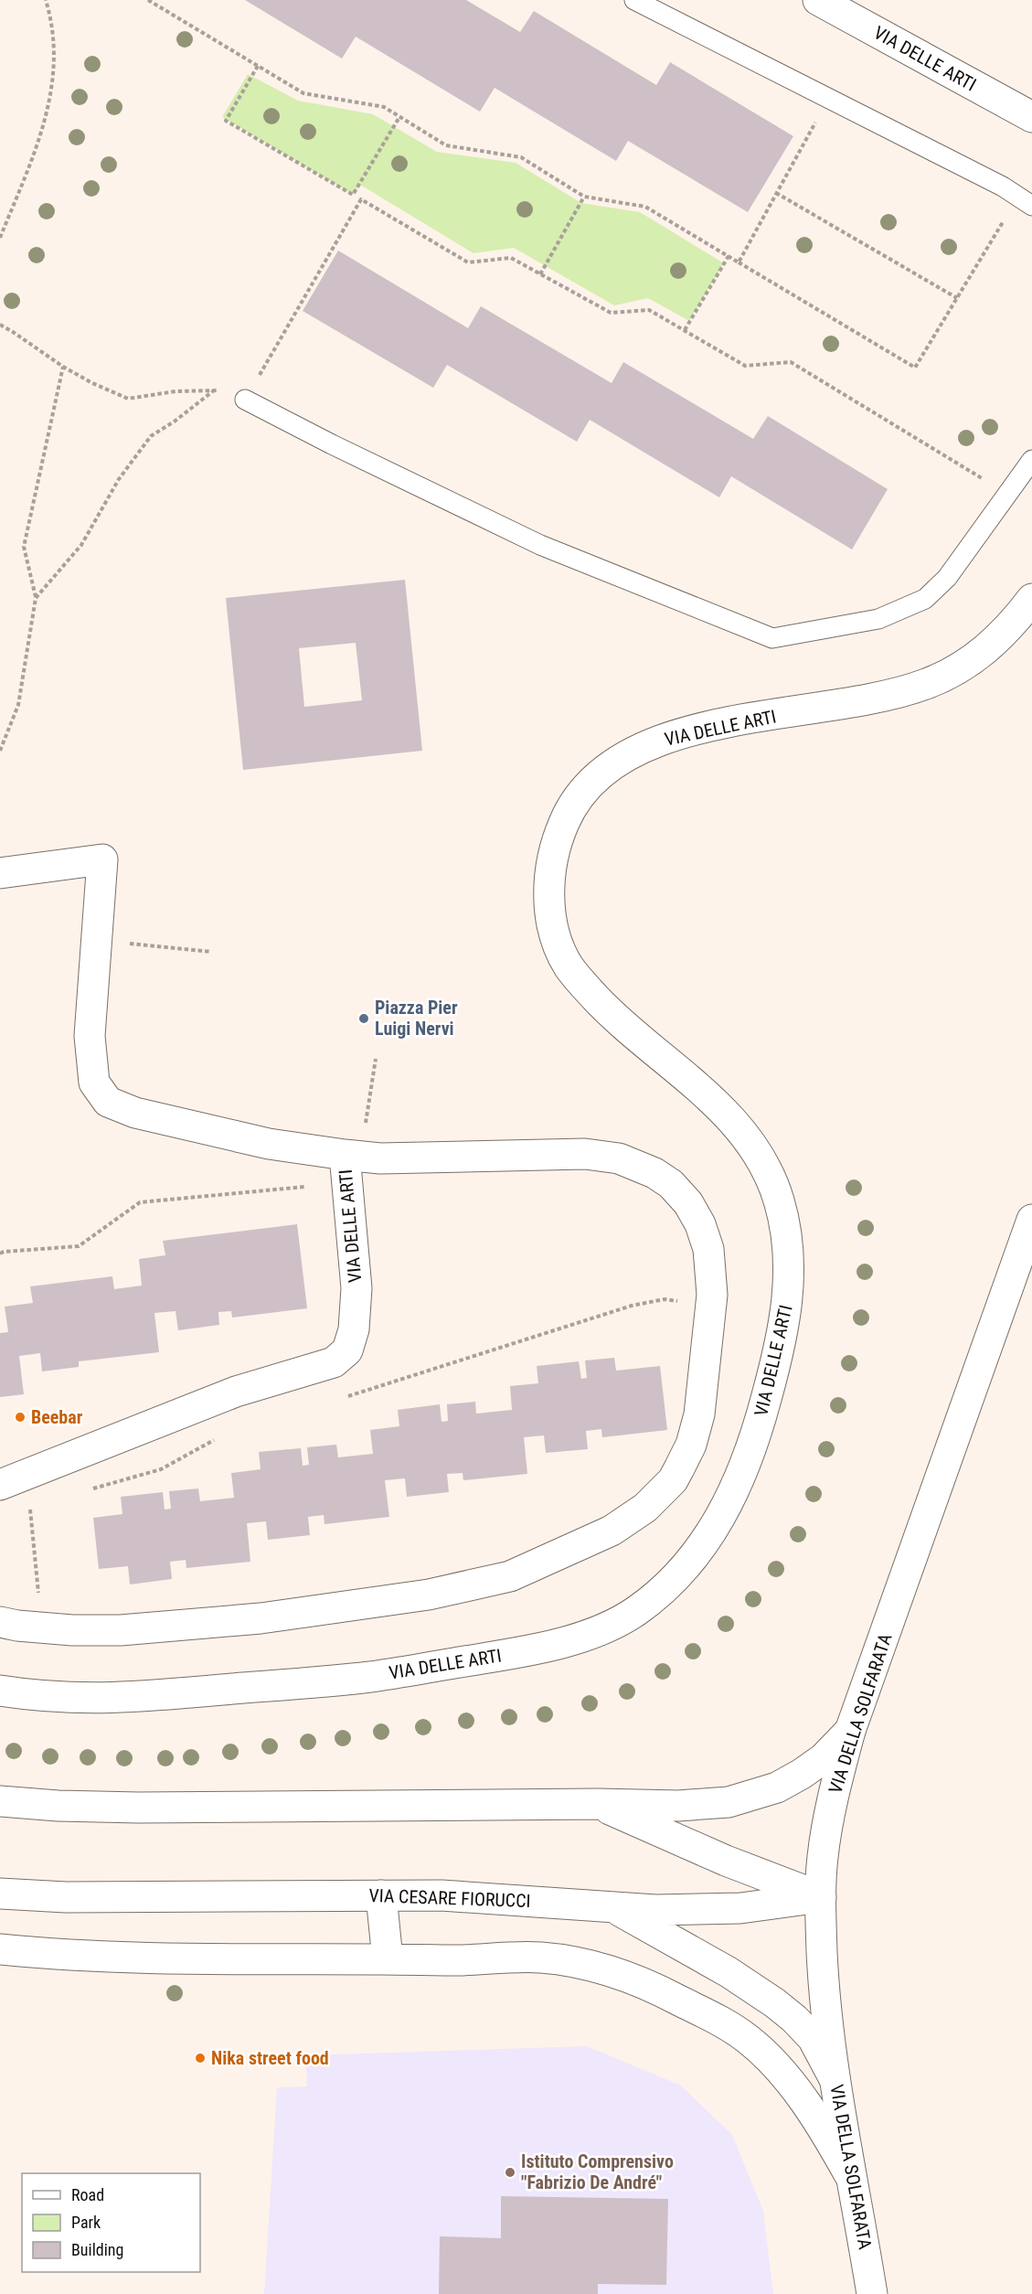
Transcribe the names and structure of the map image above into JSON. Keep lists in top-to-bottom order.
{
  "streets": {
    "street": ["VIA DELLE ARTI", "VIA DELLA SOLFARATA", "VIA CESARE FIORUCCI"]
  },
  "crossings": [
    ["VIA DELLA SOLFARATA", "VIA CESARE FIORUCCI"]
  ],
  "places": [
    "Piazza Pier Luigi Nervi",
    "Beebar",
    "Nika street food",
    "Istituto Comprensivo \"Fabrizio De André\""
  ],
  "legend": ["Road", "Park", "Building"]
}
